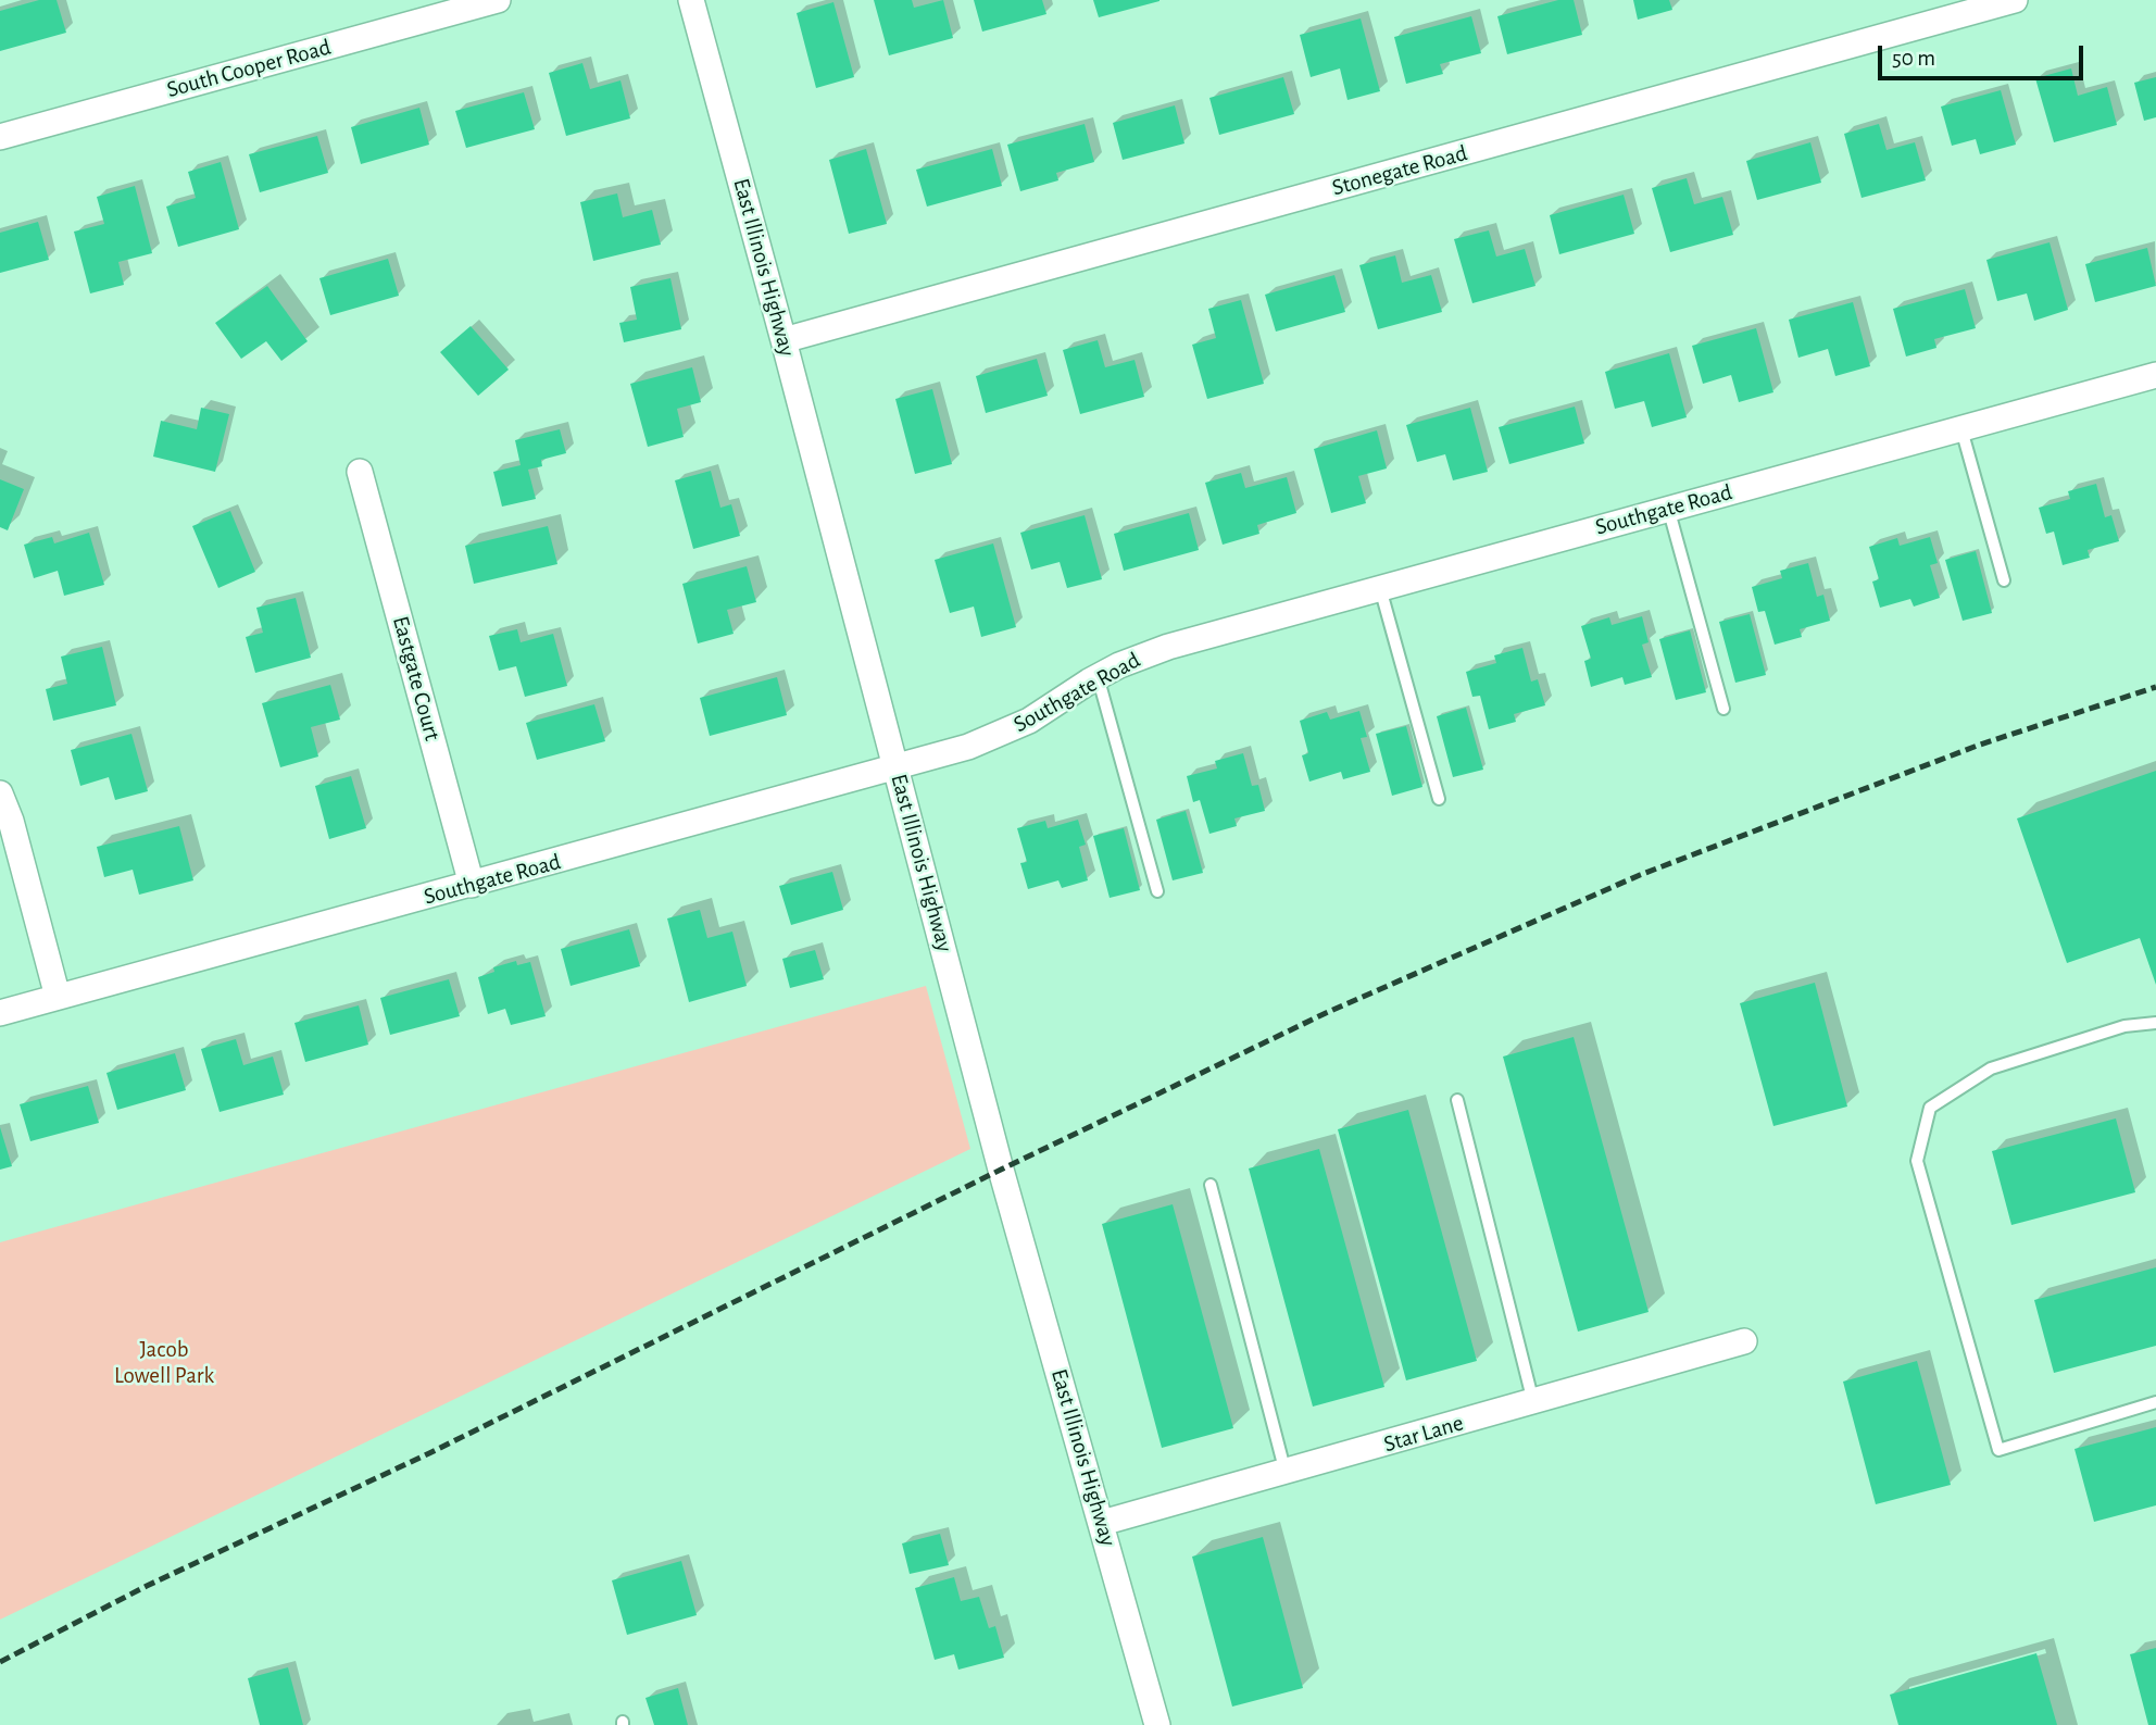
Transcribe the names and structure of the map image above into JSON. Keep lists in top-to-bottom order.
{
  "streets": {
    "street": [
      "South Cooper Road",
      "Stonegate Road",
      "East Illinois Highway",
      "Southgate Road",
      "Eastgate Court",
      "Star Lane"
    ]
  },
  "crossings": [
    ["Stonegate Road", "East Illinois Highway"],
    ["East Illinois Highway", "Southgate Road"],
    ["East Illinois Highway", "Star Lane"],
    ["Southgate Road", "Eastgate Court"]
  ],
  "parks": ["Jacob Lowell Park"],
  "scale_bar": "50 m"
}
